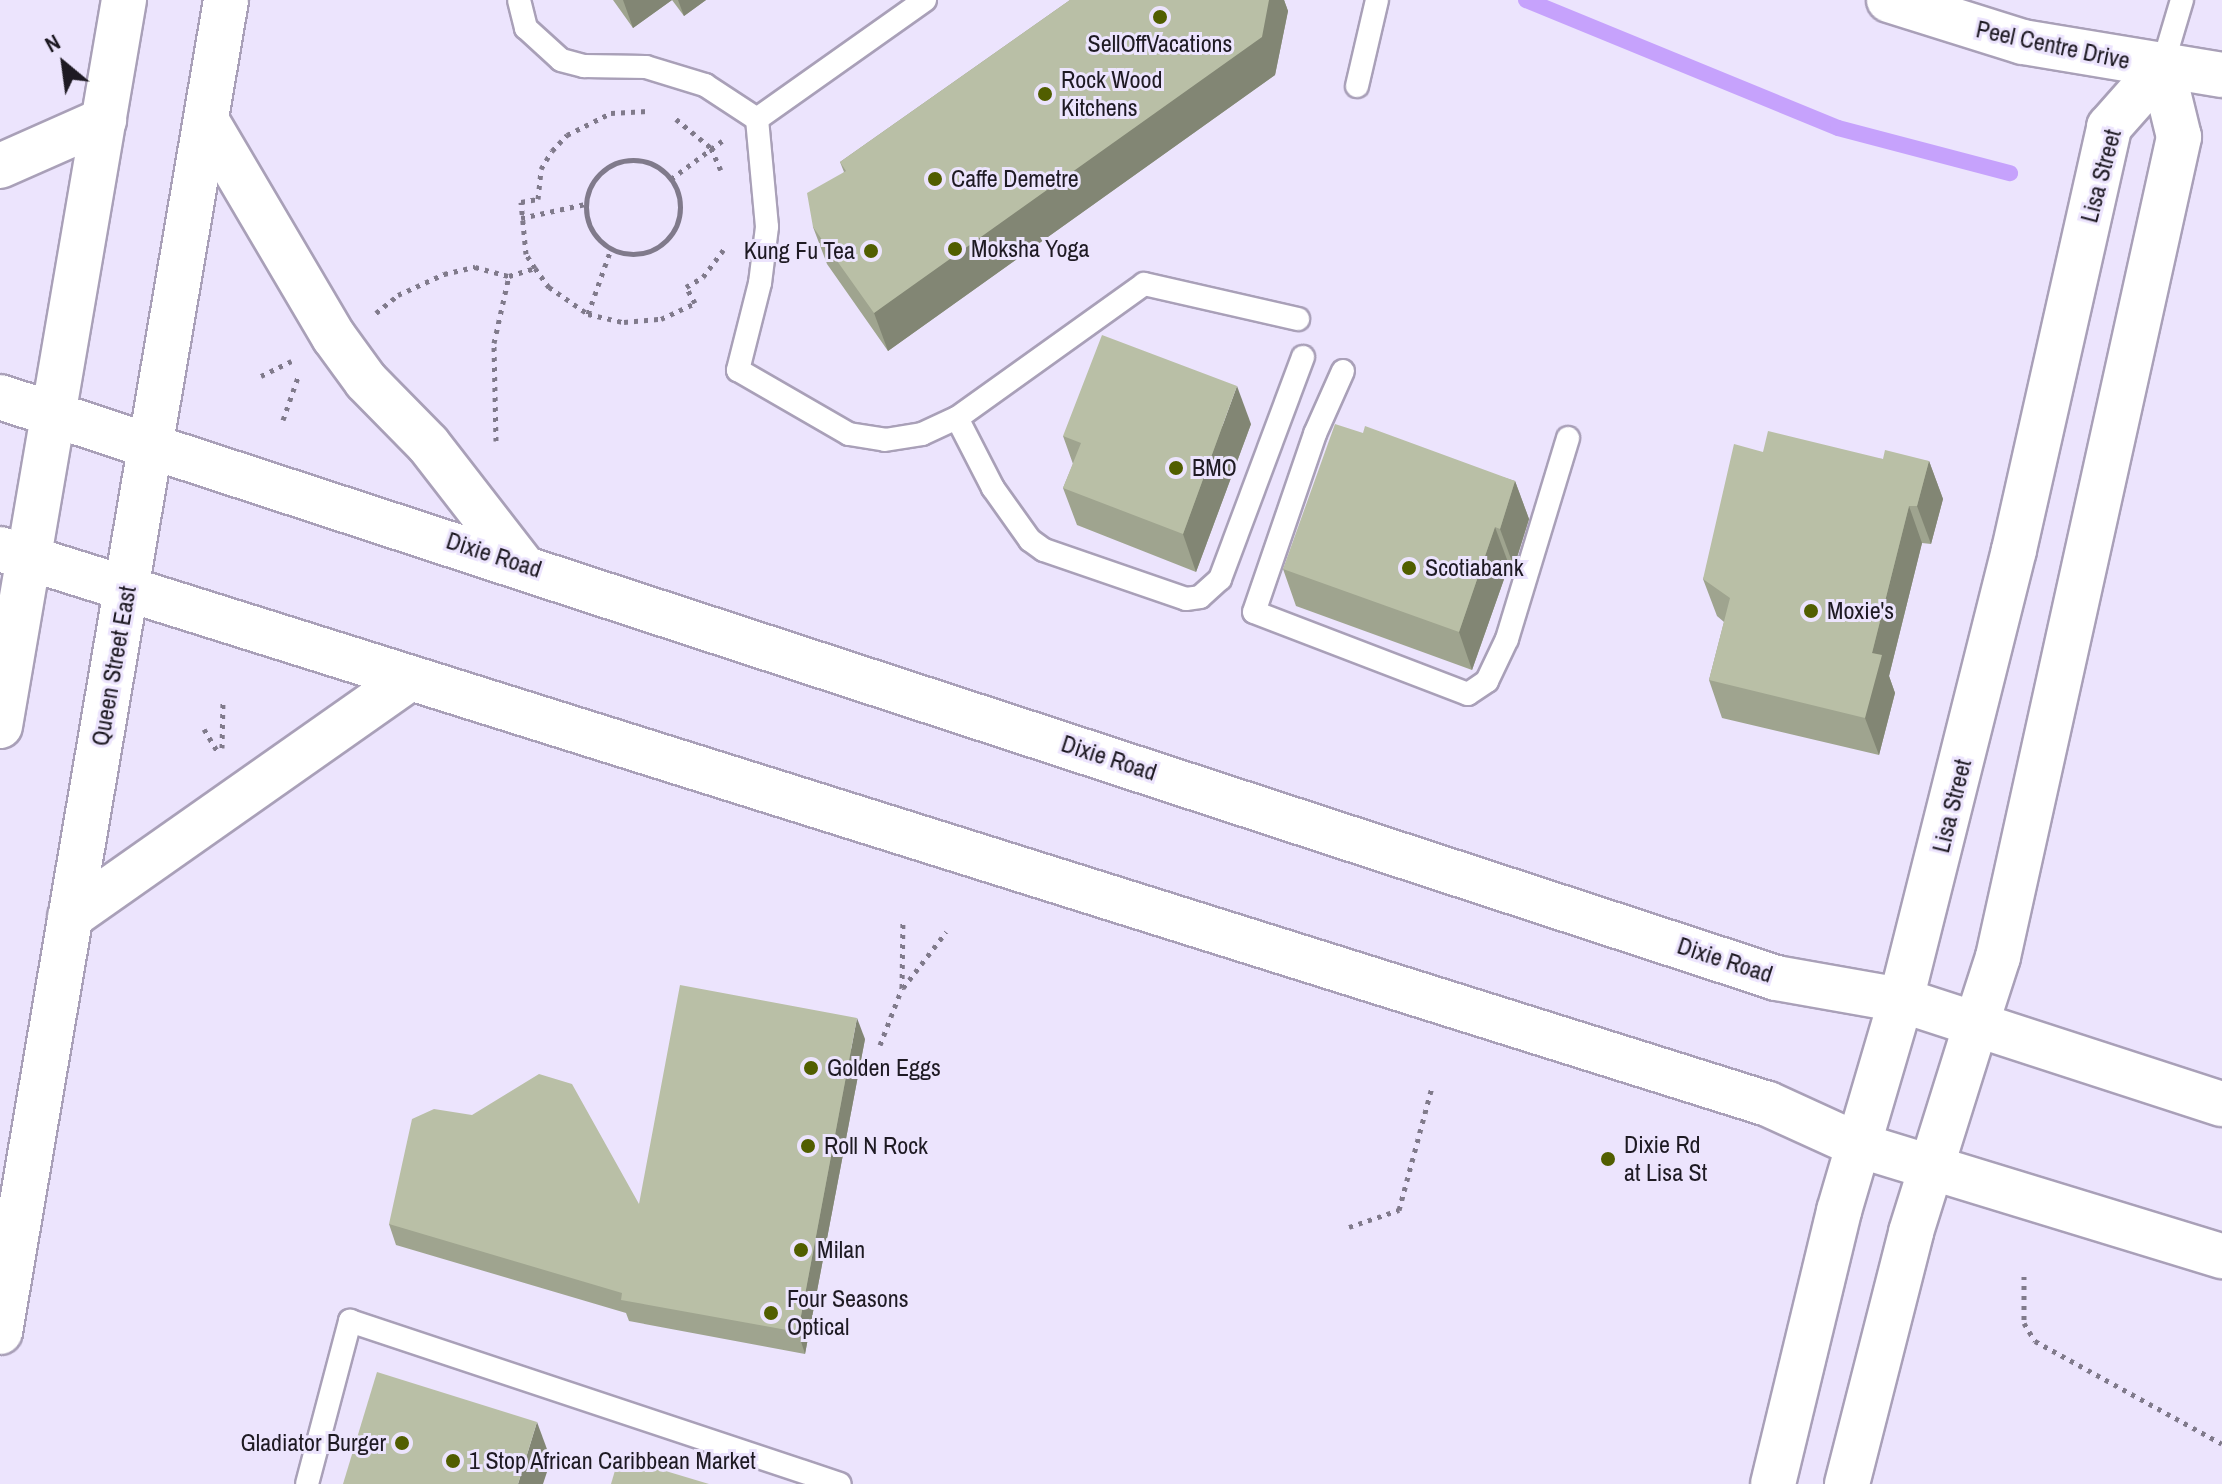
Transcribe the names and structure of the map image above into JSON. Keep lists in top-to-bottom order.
{
  "streets": {
    "main road": [
      "Peel Centre Drive",
      "Lisa Street",
      "Dixie Road",
      "Queen Street East"
    ]
  },
  "crossings": [
    ["Peel Centre Drive", "Lisa Street"],
    ["Lisa Street", "Dixie Road"],
    ["Dixie Road", "Queen Street East"]
  ],
  "places": [
    "SellOffVacations",
    "Rock Wood Kitchens",
    "Caffe Demetre",
    "Moksha Yoga",
    "Kung Fu Tea",
    "BMO",
    "Scotiabank",
    "Moxie's",
    "Golden Eggs",
    "Roll N Rock",
    "Dixie Rd at Lisa St",
    "Milan",
    "Four Seasons Optical",
    "Gladiator Burger",
    "1 Stop African Caribbean Market"
  ],
  "north": "top left"
}
